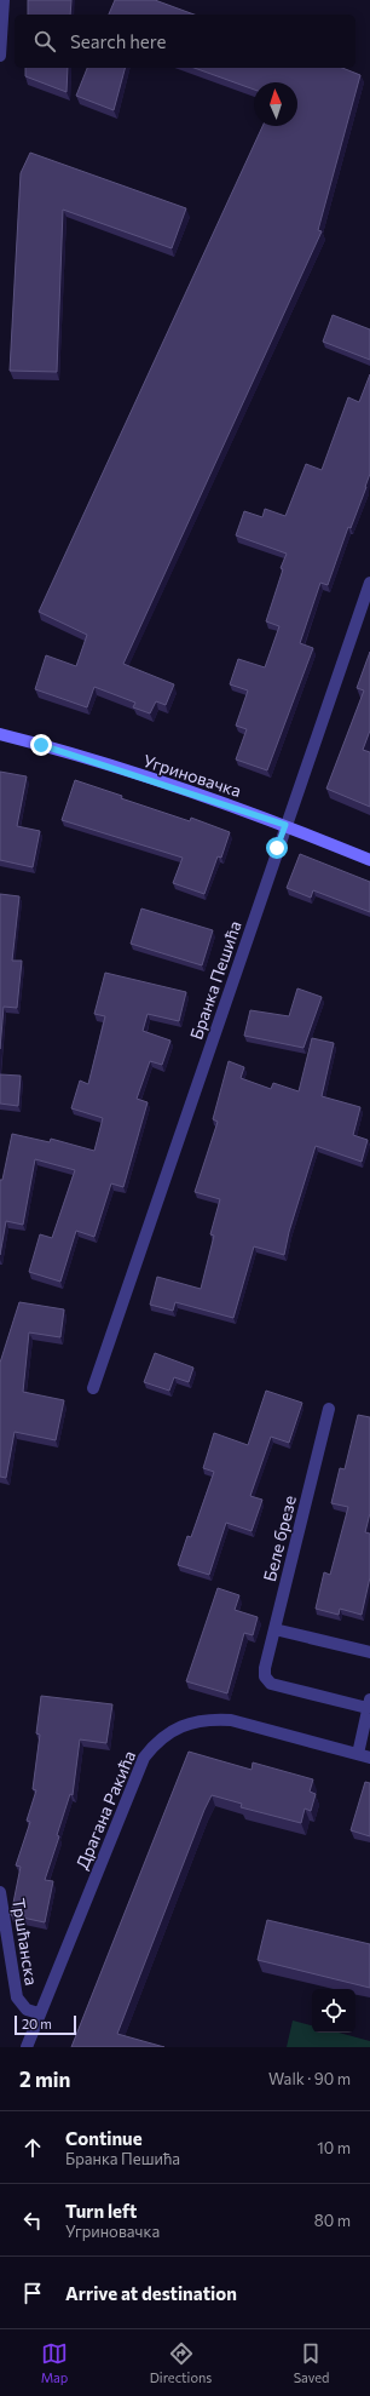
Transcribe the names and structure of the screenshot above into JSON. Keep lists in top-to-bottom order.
{
  "streets": {
    "main road": ["Угриновачка"],
    "street": [
      "Бранка Пешића",
      "Беле брезе",
      "Драгана Ракића",
      "Тршћанска"
    ]
  },
  "crossings": [
    ["Угриновачка", "Бранка Пешића"],
    ["Драгана Ракића", "Тршћанска"]
  ],
  "scale_bar": "20 m",
  "north": "top",
  "page": {
    "search": "Search here",
    "scale": "20 m",
    "heading": ["2 min", "Walk · 90 m"],
    "list": [
      ["Continue", "Бранка Пешића", "10 m"],
      ["Turn left", "Угриновачка", "80 m"],
      "Arrive at destination"
    ],
    "nav": ["Map", "Directions", "Saved"]
  }
}
